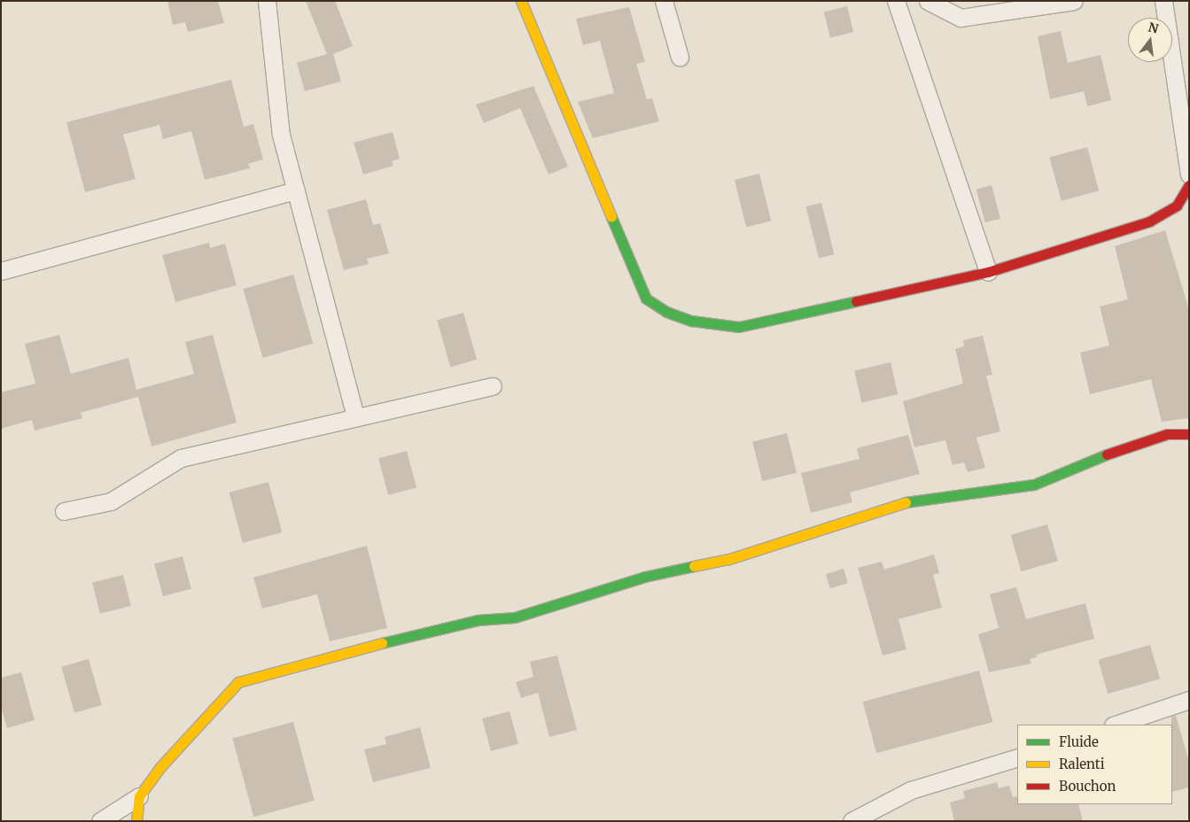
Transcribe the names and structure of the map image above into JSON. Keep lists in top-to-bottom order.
{
  "legend": ["Fluide", "Ralenti", "Bouchon"],
  "north": "top"
}
